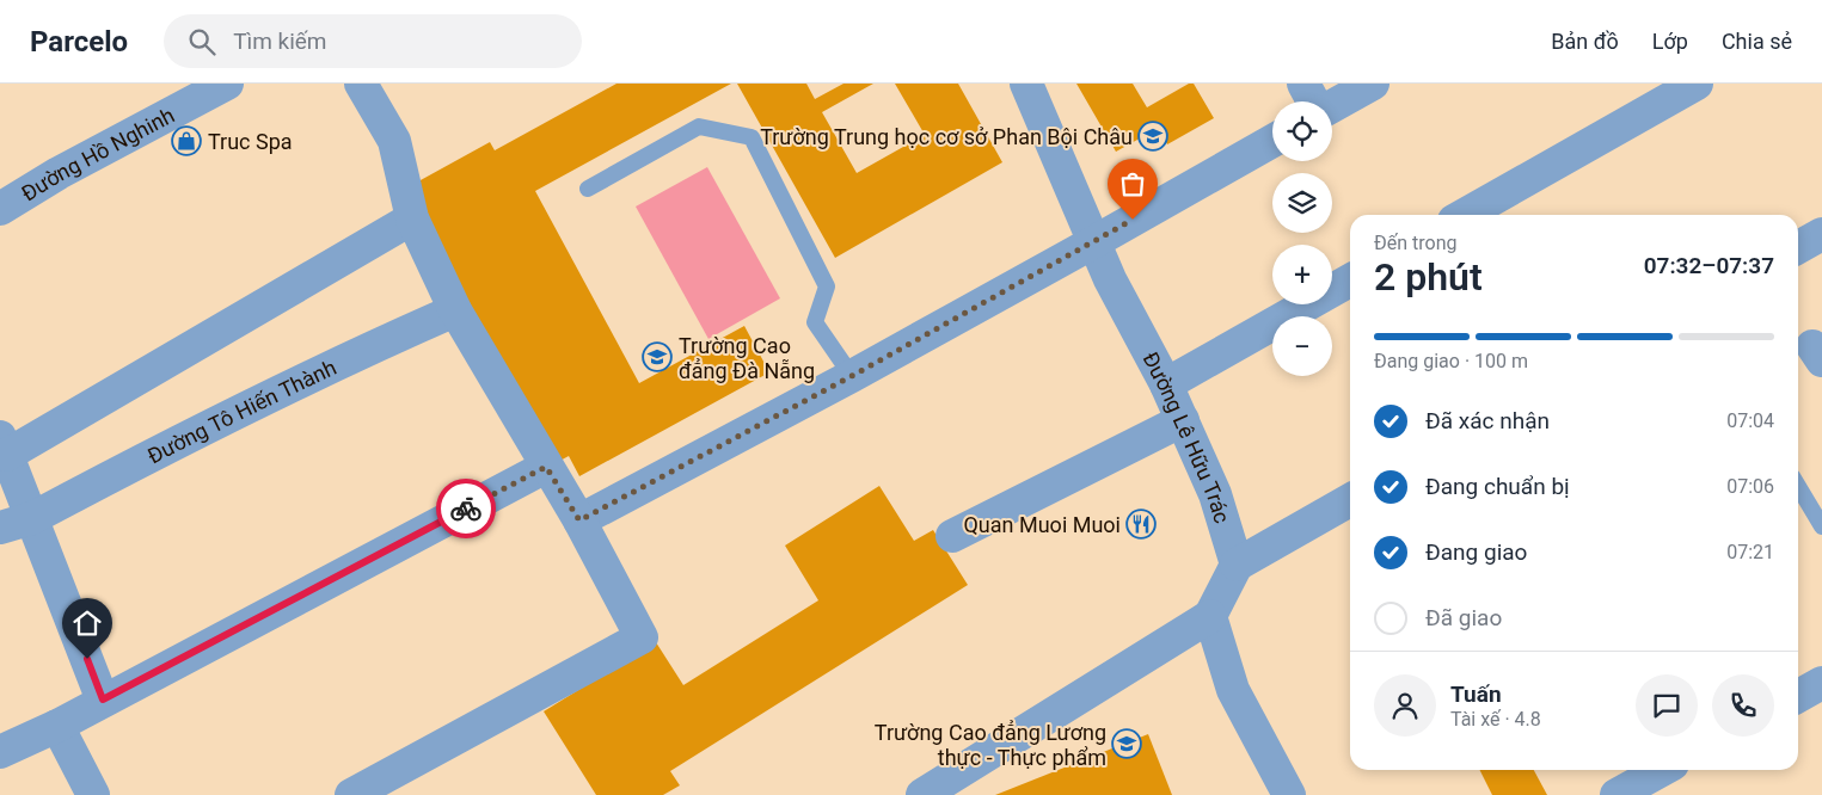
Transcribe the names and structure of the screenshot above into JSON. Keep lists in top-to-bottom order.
{
  "streets": {
    "street": ["Đường Hồ Nghinh", "Đường Tô Hiến Thành", "Đường Lê Hữu Trác"]
  },
  "places": {
    "school or university": ["Trường Trung học cơ sở Phan Bội Châu", "Trường Cao đẳng Đà Nẵng", "Trường Cao đẳng Lương thực - Thực phẩm"],
    "shop": ["Truc Spa"],
    "restaurant": ["Quan Muoi Muoi"]
  },
  "page": {
    "header": "Parcelo",
    "search": "Tìm kiếm",
    "nav": ["Bản đồ", "Lớp", "Chia sẻ"],
    "map_buttons": ["+", "−"],
    "heading": ["2 phút", "Đến trong", "07:32–07:37"],
    "panel": ["Tuấn", "Tài xế · 4.8"],
    "bar": "Đang giao · 100 m",
    "list": [
      ["Đã xác nhận", "07:04"],
      ["Đang chuẩn bị", "07:06"],
      ["Đang giao", "07:21"],
      "Đã giao"
    ]
  }
}
